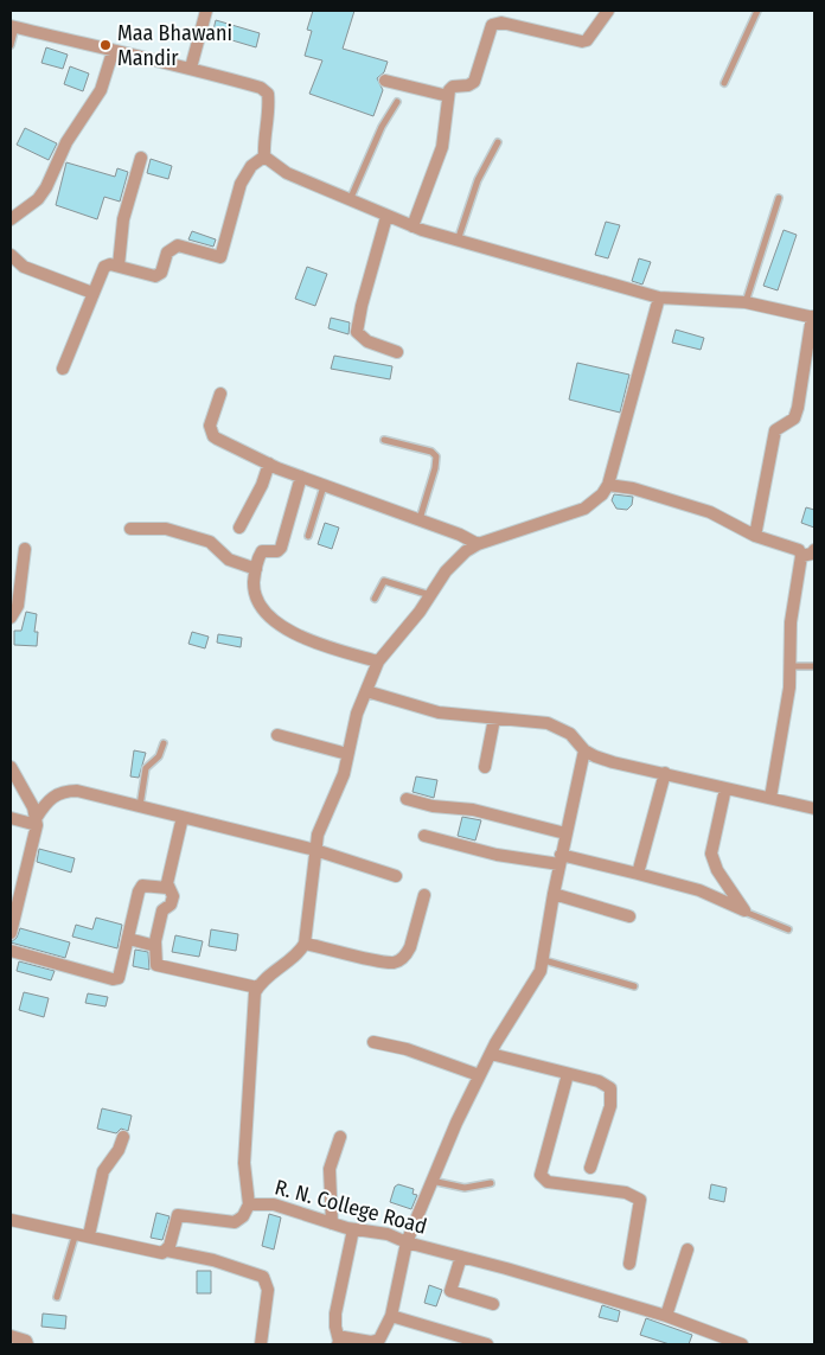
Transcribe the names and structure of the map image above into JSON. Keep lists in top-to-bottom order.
{
  "streets": {
    "street": ["R. N. College Road"]
  },
  "places": ["Maa Bhawani Mandir"]
}
